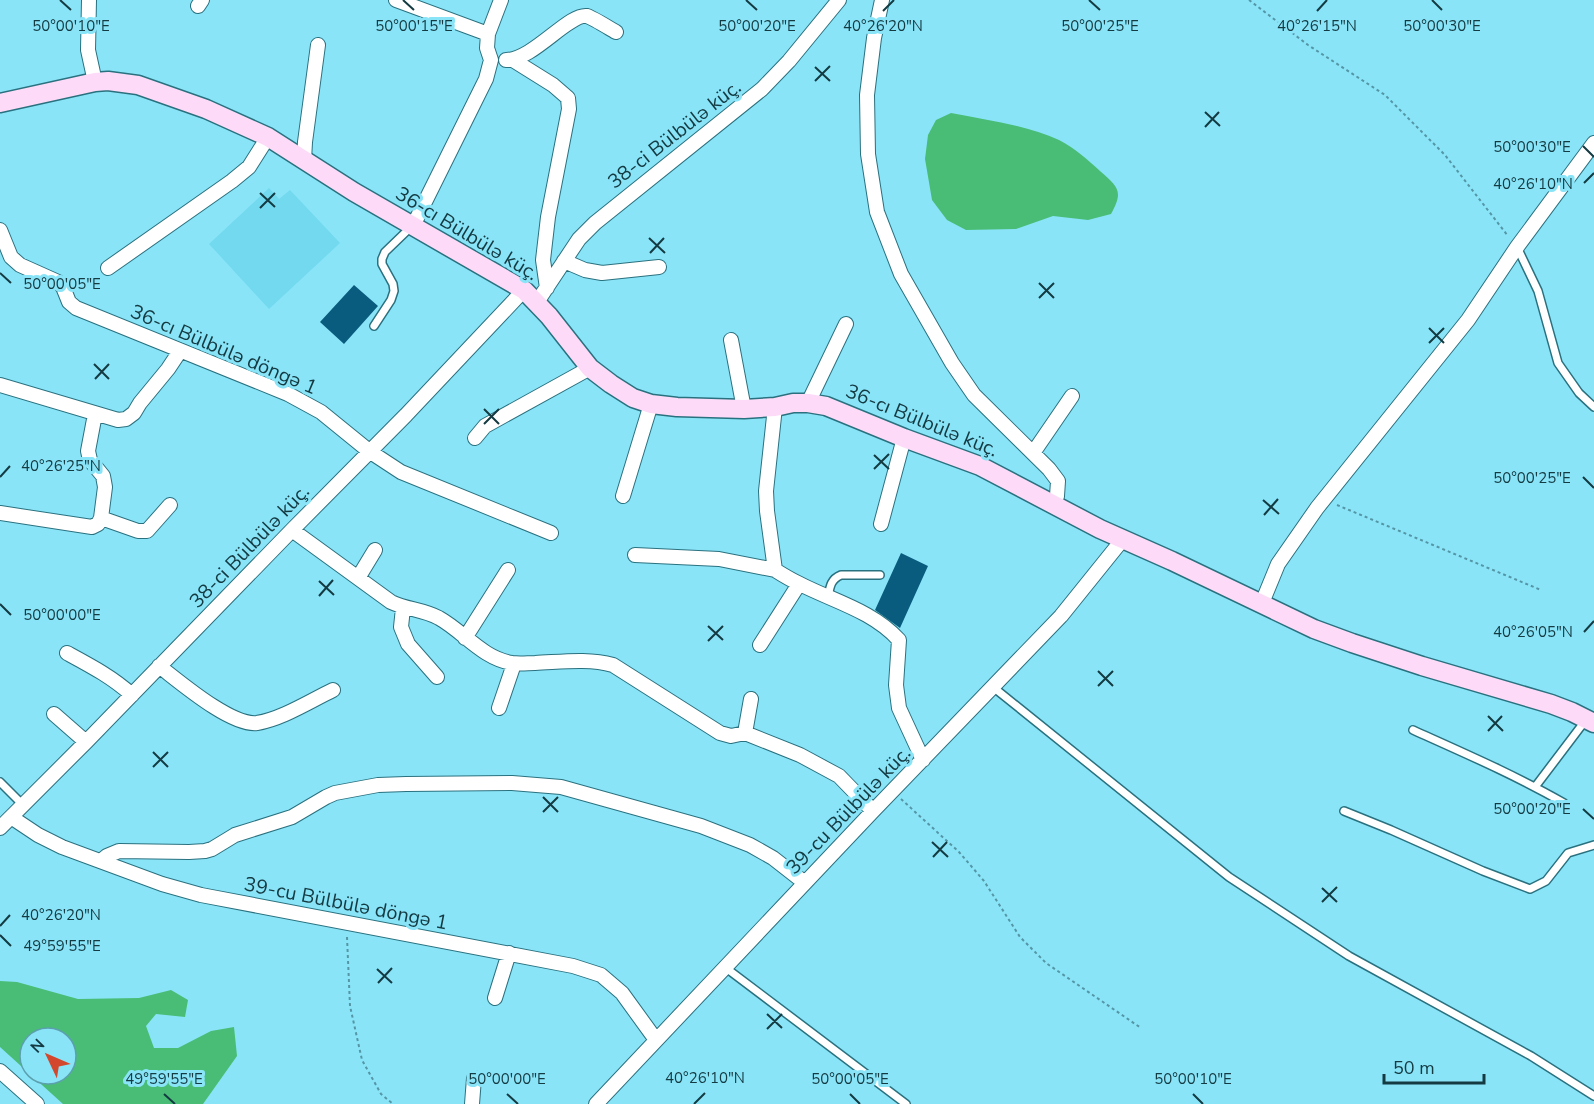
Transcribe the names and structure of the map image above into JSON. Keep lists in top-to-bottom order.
{
  "streets": {
    "street": [
      "38-ci Bülbülə küç.",
      "36-cı Bülbülə küç.",
      "36-cı Bülbülə döngə 1",
      "39-cu Bülbülə küç.",
      "39-cu Bülbülə döngə 1"
    ]
  },
  "crossings": [
    ["38-ci Bülbülə küç.", "36-cı Bülbülə küç."],
    ["38-ci Bülbülə küç.", "36-cı Bülbülə döngə 1"],
    ["38-ci Bülbülə küç.", "39-cu Bülbülə döngə 1"],
    ["36-cı Bülbülə küç.", "39-cu Bülbülə küç."],
    ["39-cu Bülbülə küç.", "39-cu Bülbülə döngə 1"]
  ],
  "scale_bar": "50 m",
  "north": "top left",
  "coordinates": [
    "50°00'10\"E",
    "50°00'15\"E",
    "50°00'20\"E",
    "50°00'25\"E",
    "50°00'30\"E",
    "40°26'20\"N",
    "40°26'15\"N",
    "40°26'10\"N",
    "50°00'05\"E",
    "40°26'25\"N",
    "50°00'00\"E",
    "40°26'05\"N",
    "49°59'55\"E"
  ]
}
